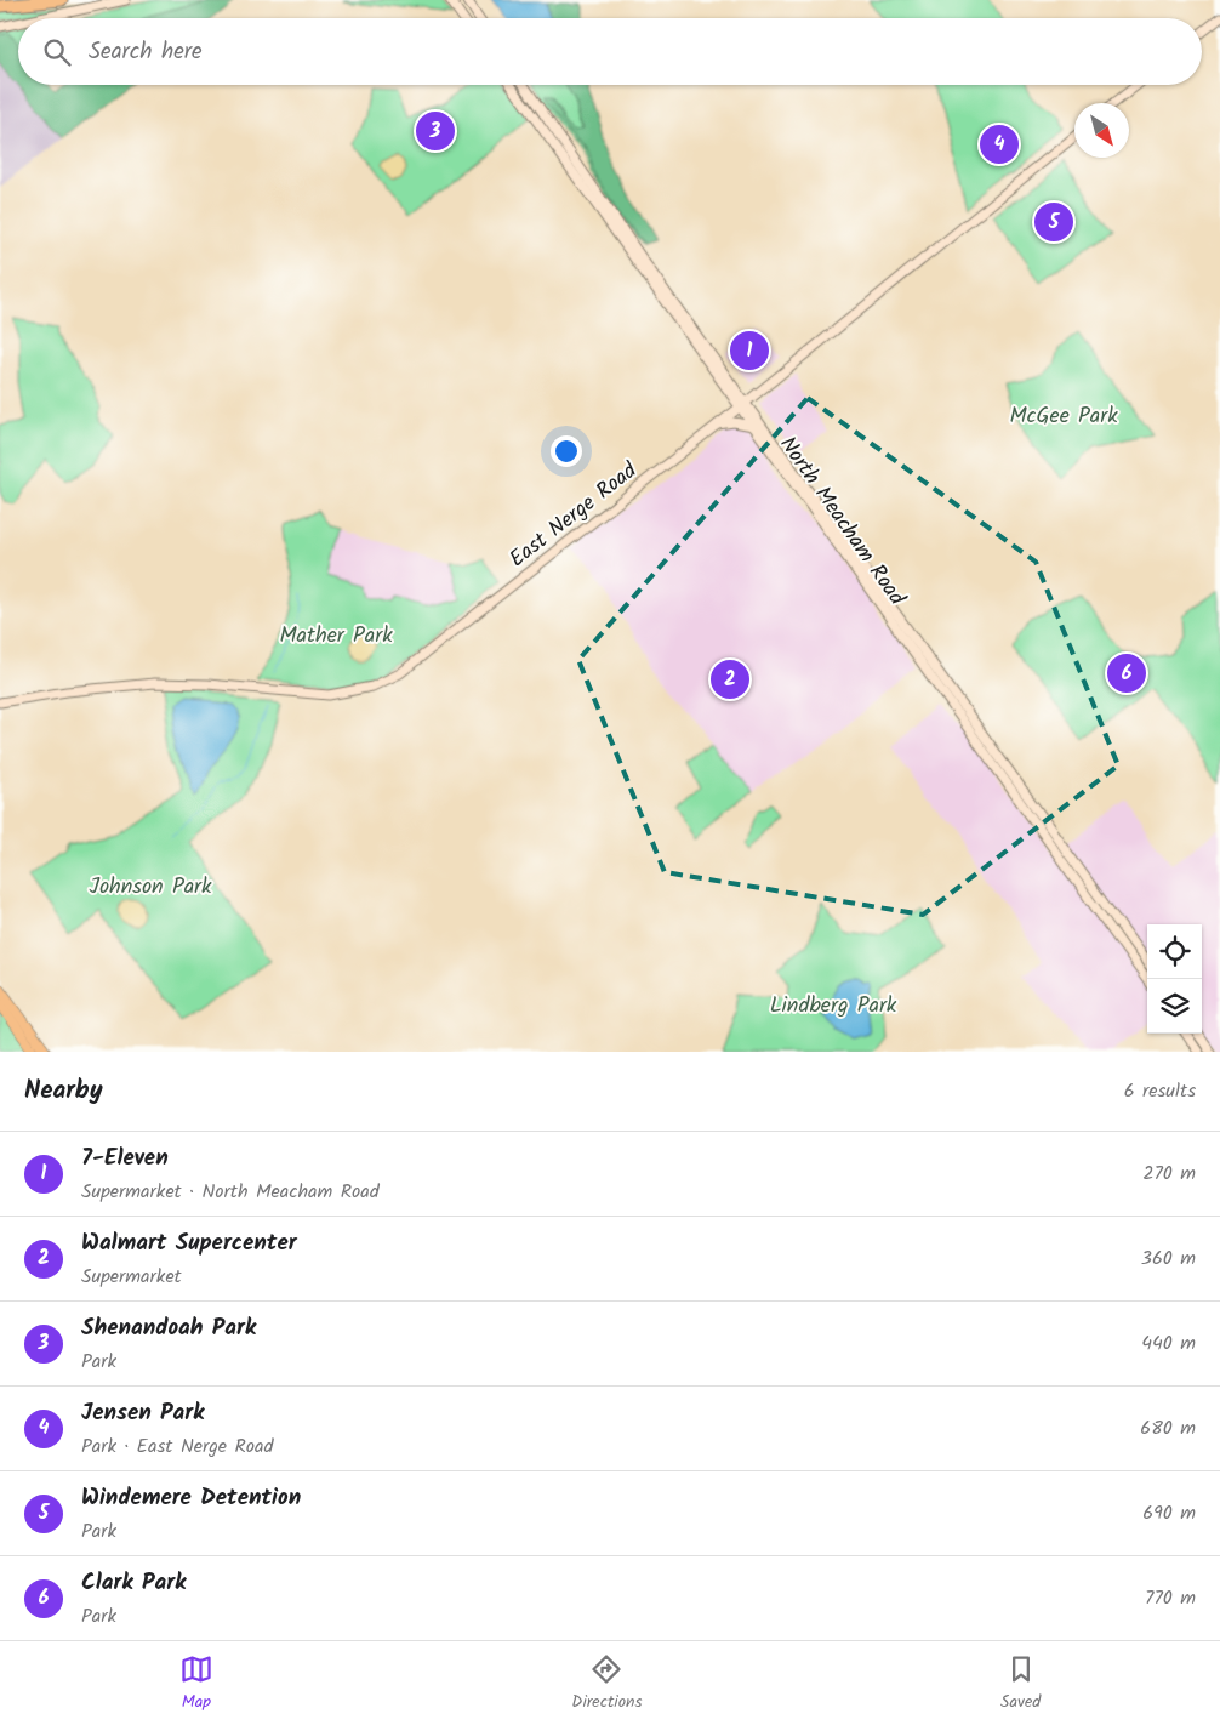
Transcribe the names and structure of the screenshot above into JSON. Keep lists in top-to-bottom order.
{
  "streets": {
    "main road": ["East Nerge Road", "North Meacham Road"]
  },
  "crossings": [
    ["East Nerge Road", "North Meacham Road"]
  ],
  "parks": [
    "McGee Park",
    "Mather Park",
    "Johnson Park",
    "Lindberg Park"
  ],
  "north": "bottom right",
  "page": {
    "search": "Search here",
    "pins": [
      "3",
      "4",
      "5",
      "1",
      "6",
      "2"
    ],
    "heading": ["Nearby", "6 results"],
    "list": [
      {
        "mark": "1",
        "name": "7-Eleven",
        "note": "Supermarket · North Meacham Road",
        "value": "270 m"
      },
      {
        "mark": "2",
        "name": "Walmart Supercenter",
        "note": "Supermarket",
        "value": "360 m"
      },
      {
        "mark": "3",
        "name": "Shenandoah Park",
        "note": "Park",
        "value": "440 m"
      },
      {
        "mark": "4",
        "name": "Jensen Park",
        "note": "Park · East Nerge Road",
        "value": "680 m"
      },
      {
        "mark": "5",
        "name": "Windemere Detention",
        "note": "Park",
        "value": "690 m"
      },
      {
        "mark": "6",
        "name": "Clark Park",
        "note": "Park",
        "value": "770 m"
      }
    ],
    "nav": ["Map", "Directions", "Saved"]
  }
}
